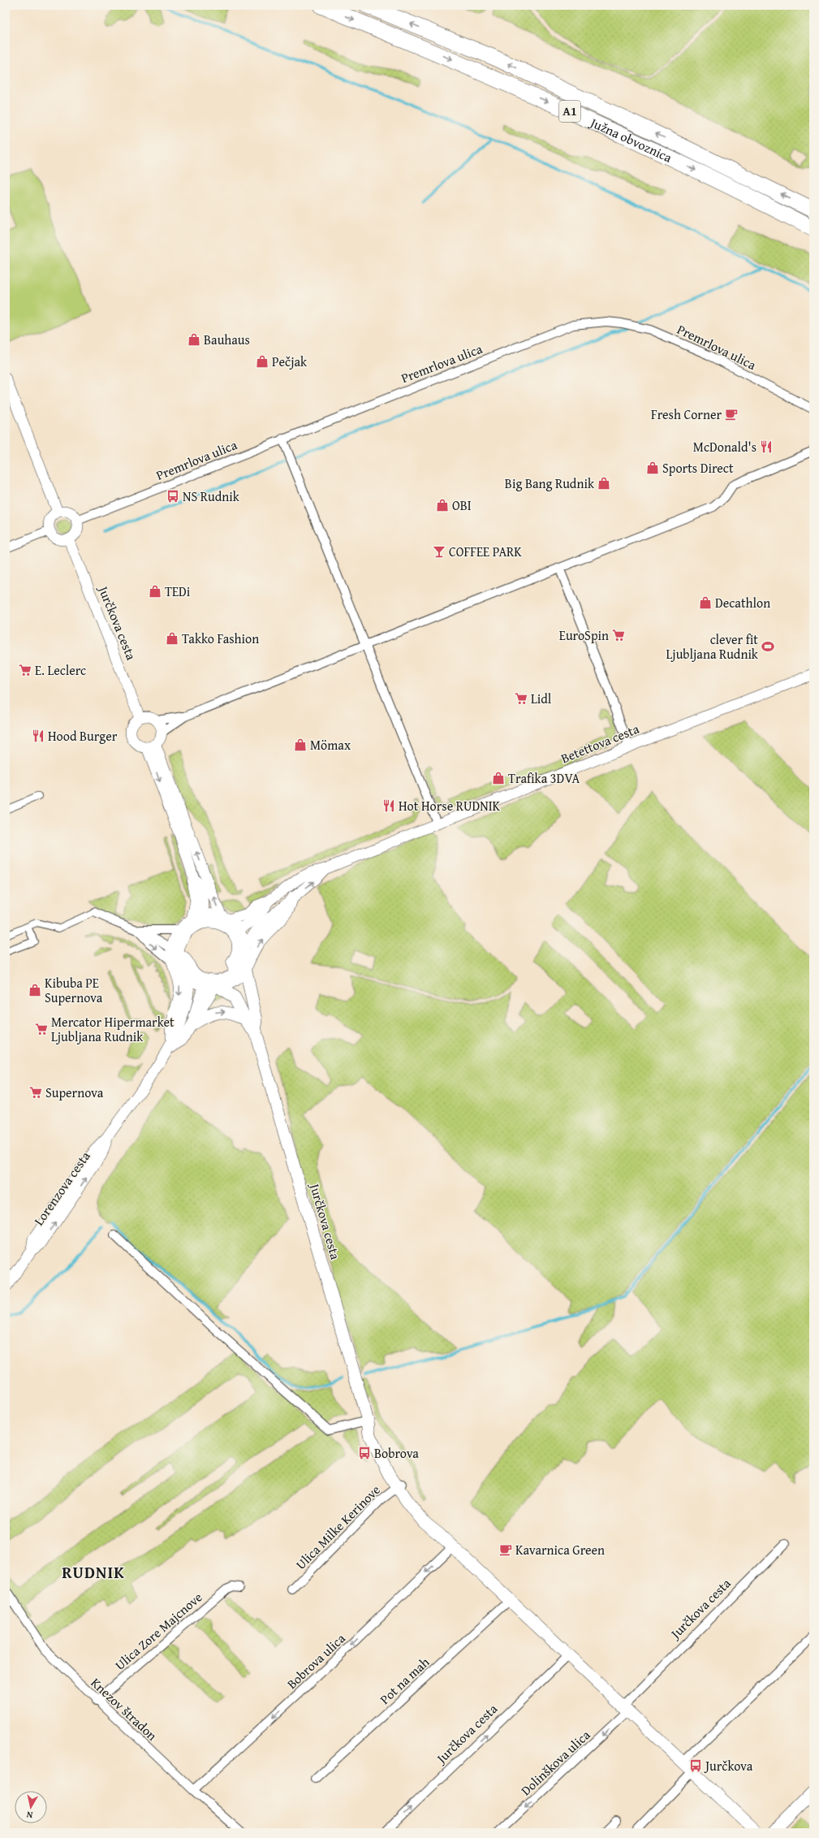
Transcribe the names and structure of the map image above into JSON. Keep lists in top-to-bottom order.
{
  "streets": {
    "highway": ["A1", "Južna obvoznica"],
    "main road": ["Jurčkova cesta"],
    "street": [
      "Premrlova ulica",
      "Betettova cesta",
      "Lorenzova cesta",
      "Ulica Milke Kerinove",
      "Ulica Zore Majcnove",
      "Bobrova ulica",
      "Pot na mah",
      "Knezov štradon",
      "Dolinškova ulica"
    ]
  },
  "crossings": [
    ["Premrlova ulica", "Jurčkova cesta"],
    ["Jurčkova cesta", "Lorenzova cesta"],
    ["Jurčkova cesta", "Ulica Milke Kerinove"],
    ["Jurčkova cesta", "Bobrova ulica"],
    ["Jurčkova cesta", "Pot na mah"],
    ["Jurčkova cesta", "Dolinškova ulica"],
    ["Ulica Zore Majcnove", "Knezov štradon"],
    ["Bobrova ulica", "Knezov štradon"]
  ],
  "one_way": ["Bobrova ulica", "Dolinškova ulica"],
  "districts": ["RUDNIK"],
  "places": {
    "shop": [
      "Bauhaus",
      "Pečjak",
      "Sports Direct",
      "Big Bang Rudnik",
      "OBI",
      "TEDi",
      "Decathlon",
      "Takko Fashion",
      "Mömax",
      "Trafika 3DVA",
      "Kibuba PE Supernova"
    ],
    "cafe": ["Fresh Corner", "Kavarnica Green"],
    "restaurant": ["McDonald's", "Hood Burger", "Hot Horse RUDNIK"],
    "bus stop": ["NS Rudnik", "Bobrova", "Jurčkova"],
    "bar": ["COFFEE PARK"],
    "supermarket": [
      "EuroSpin",
      "E. Leclerc",
      "Lidl",
      "Mercator Hipermarket Ljubljana Rudnik",
      "Supernova"
    ],
    "sports": ["clever fit Ljubljana Rudnik"]
  },
  "north": "bottom"
}
